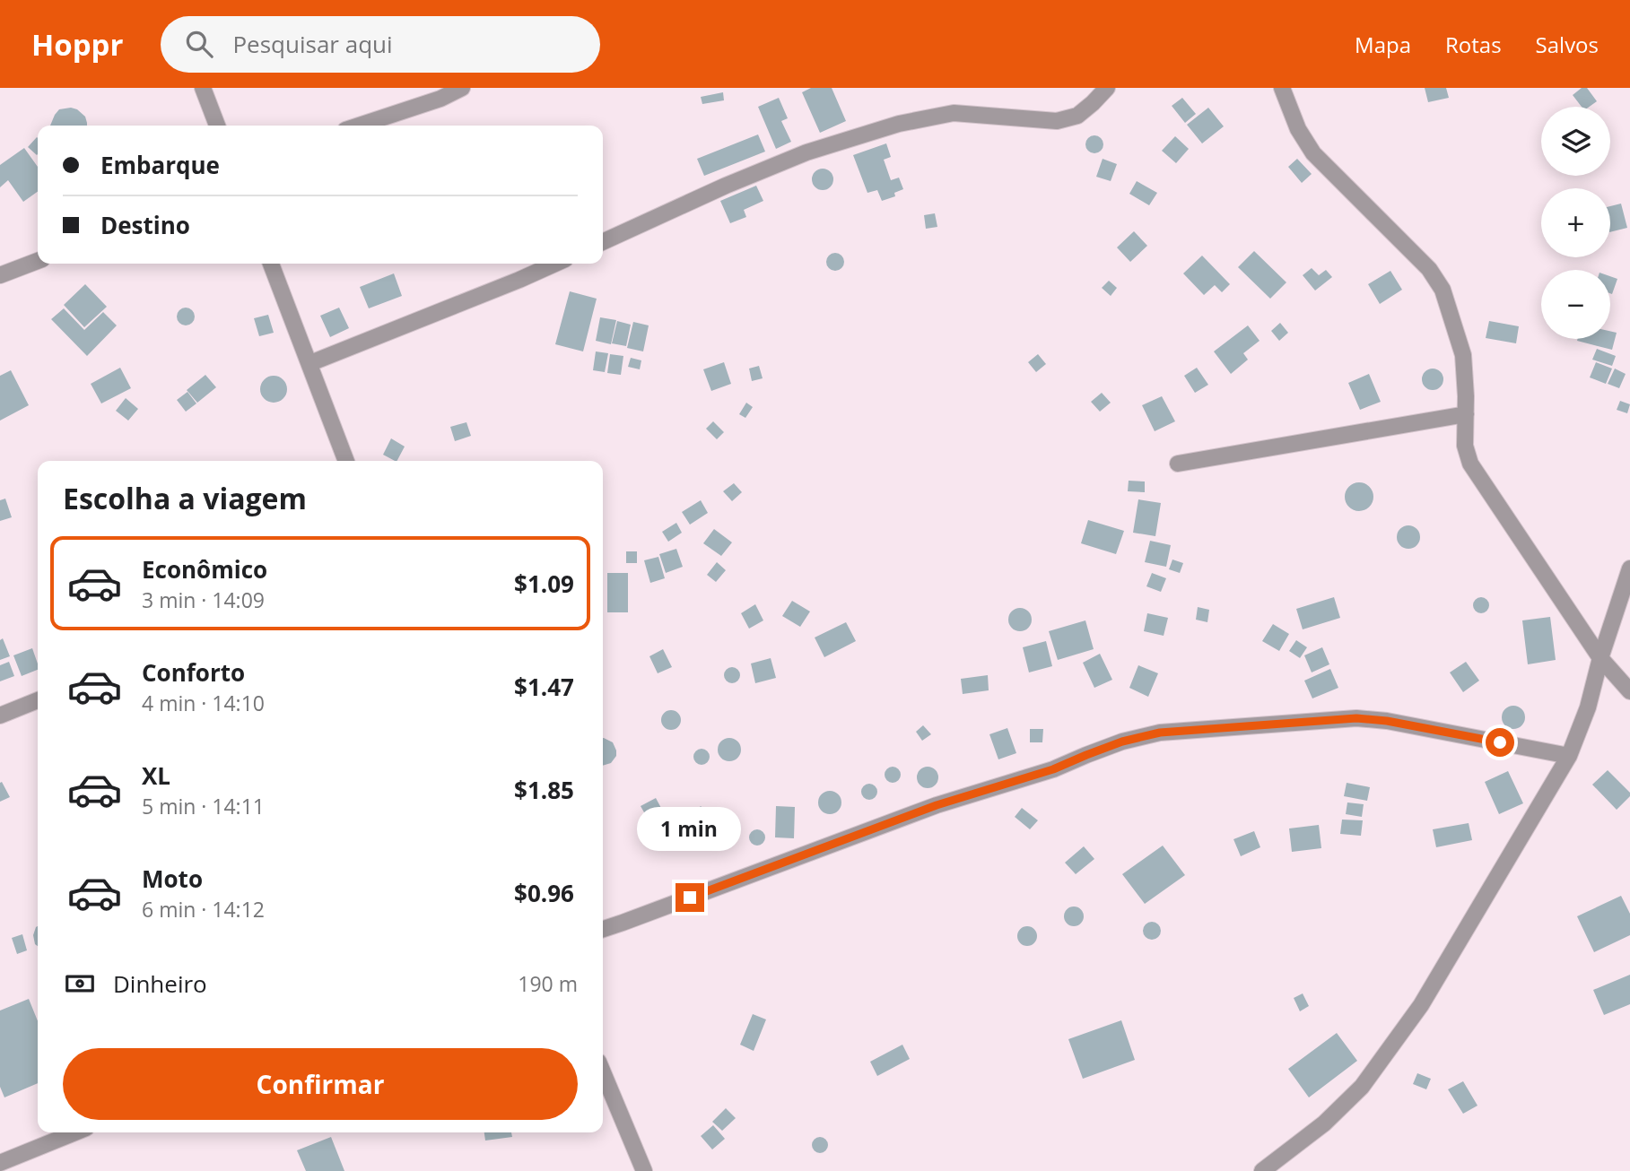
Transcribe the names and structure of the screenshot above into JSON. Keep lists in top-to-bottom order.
{
  "page": {
    "header": "Hoppr",
    "search": "Pesquisar aqui",
    "nav": ["Mapa", "Rotas", "Salvos"],
    "map_buttons": ["+", "−"],
    "banner": ["Embarque", "Destino"],
    "heading": "Escolha a viagem",
    "list": [
      {
        "name": "Econômico",
        "note": "3 min · 14:09",
        "value": "$1.09"
      },
      {
        "name": "Conforto",
        "note": "4 min · 14:10",
        "value": "$1.47"
      },
      {
        "name": "XL",
        "note": "5 min · 14:11",
        "value": "$1.85"
      },
      {
        "name": "Moto",
        "note": "6 min · 14:12",
        "value": "$0.96"
      }
    ],
    "bubble": "1 min",
    "pay": ["Dinheiro", "190 m"],
    "buttons": "Confirmar"
  }
}
